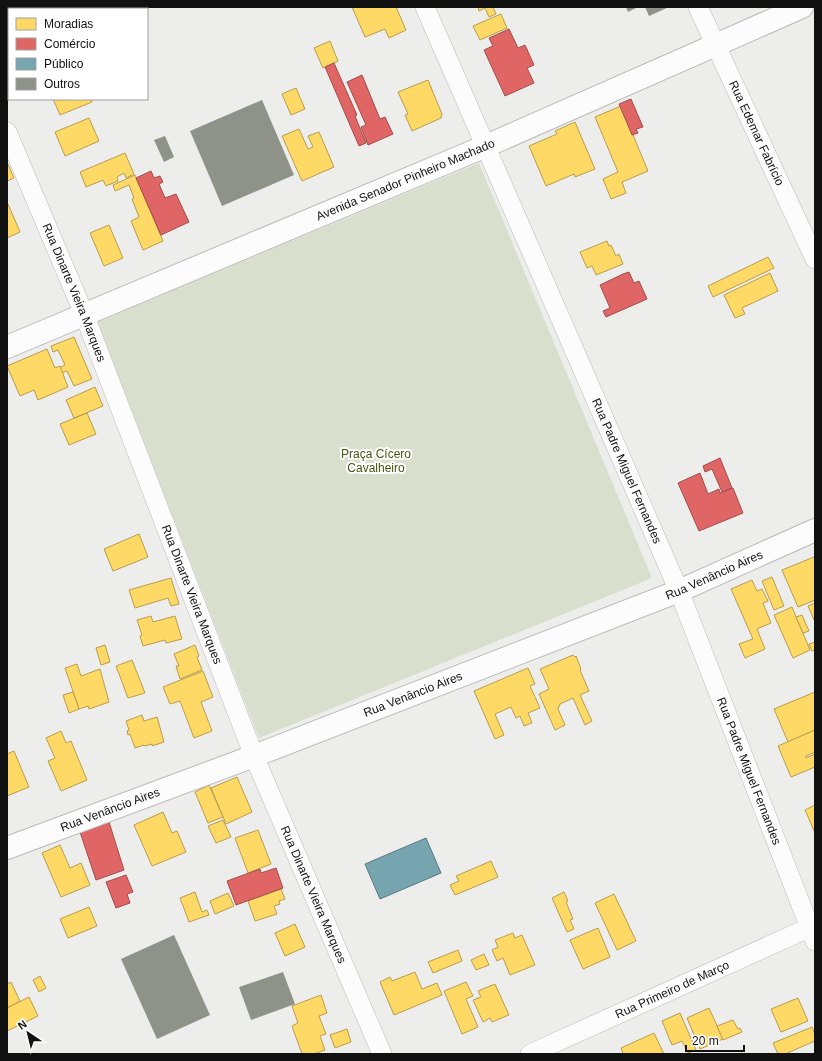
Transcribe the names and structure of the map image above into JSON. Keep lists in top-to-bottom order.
{
  "streets": {
    "street": [
      "Rua Edemar Fabrício",
      "Avenida Senador Pinheiro Machado",
      "Rua Dinarte Vieira Marques",
      "Rua Padre Miguel Fernandes",
      "Rua Venâncio Aires",
      "Rua Primeiro de Março"
    ]
  },
  "crossings": [
    ["Rua Edemar Fabrício", "Avenida Senador Pinheiro Machado"],
    ["Avenida Senador Pinheiro Machado", "Rua Dinarte Vieira Marques"],
    ["Avenida Senador Pinheiro Machado", "Rua Padre Miguel Fernandes"],
    ["Rua Dinarte Vieira Marques", "Rua Venâncio Aires"],
    ["Rua Padre Miguel Fernandes", "Rua Venâncio Aires"],
    ["Rua Padre Miguel Fernandes", "Rua Primeiro de Março"]
  ],
  "parks": ["Praça Cícero Cavalheiro"],
  "legend": [
    "Moradias",
    "Comércio",
    "Público",
    "Outros"
  ],
  "scale_bar": "20 m",
  "north": "top left"
}
